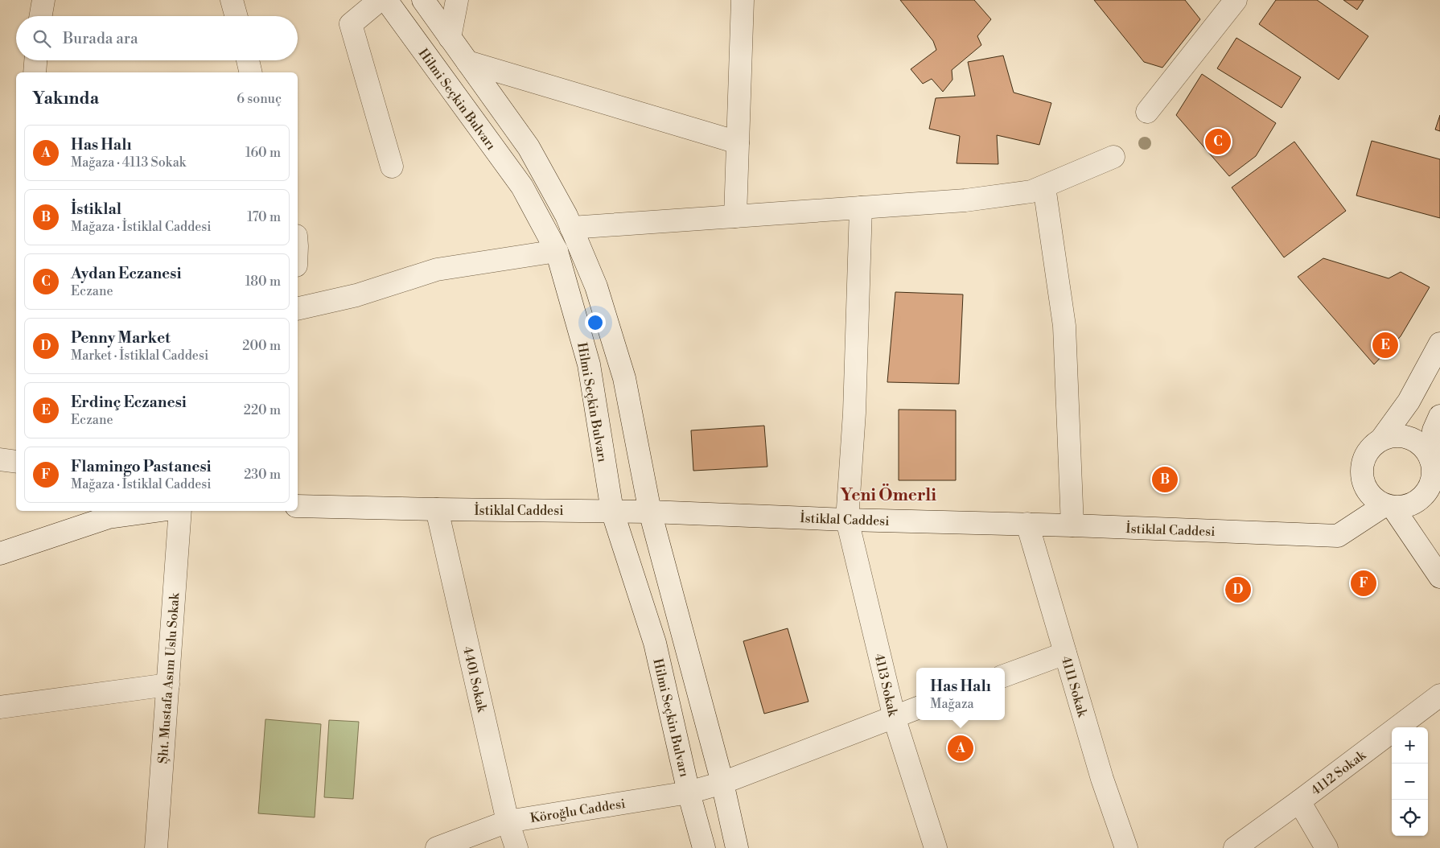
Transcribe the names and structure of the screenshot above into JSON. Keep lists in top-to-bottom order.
{
  "streets": {
    "street": [
      "Hilmi Seçkin Bulvarı",
      "İstiklal Caddesi",
      "Şht. Mustafa Asım Uslu Sokak",
      "4401 Sokak",
      "4113 Sokak",
      "4111 Sokak",
      "4112 Sokak",
      "Köroğlu Caddesi"
    ]
  },
  "crossings": [
    ["Hilmi Seçkin Bulvarı", "İstiklal Caddesi"],
    ["Hilmi Seçkin Bulvarı", "Köroğlu Caddesi"],
    ["İstiklal Caddesi", "4401 Sokak"],
    ["İstiklal Caddesi", "4113 Sokak"],
    ["İstiklal Caddesi", "4111 Sokak"],
    ["4401 Sokak", "Köroğlu Caddesi"],
    ["4113 Sokak", "Köroğlu Caddesi"]
  ],
  "districts": ["Yeni Ömerli"],
  "page": {
    "search": "Burada ara",
    "heading": ["Yakında", "6 sonuç"],
    "list": [
      {
        "mark": "A",
        "name": "Has Halı",
        "note": "Mağaza · 4113 Sokak",
        "value": "160 m"
      },
      {
        "mark": "B",
        "name": "İstiklal",
        "note": "Mağaza · İstiklal Caddesi",
        "value": "170 m"
      },
      {
        "mark": "C",
        "name": "Aydan Eczanesi",
        "note": "Eczane",
        "value": "180 m"
      },
      {
        "mark": "D",
        "name": "Penny Market",
        "note": "Market · İstiklal Caddesi",
        "value": "200 m"
      },
      {
        "mark": "E",
        "name": "Erdinç Eczanesi",
        "note": "Eczane",
        "value": "220 m"
      },
      {
        "mark": "F",
        "name": "Flamingo Pastanesi",
        "note": "Mağaza · İstiklal Caddesi",
        "value": "230 m"
      }
    ],
    "pins": [
      "C",
      "E",
      "B",
      "F",
      "D",
      "A"
    ],
    "popup": ["Has Halı", "Mağaza"],
    "map_buttons": ["+", "−"]
  }
}
